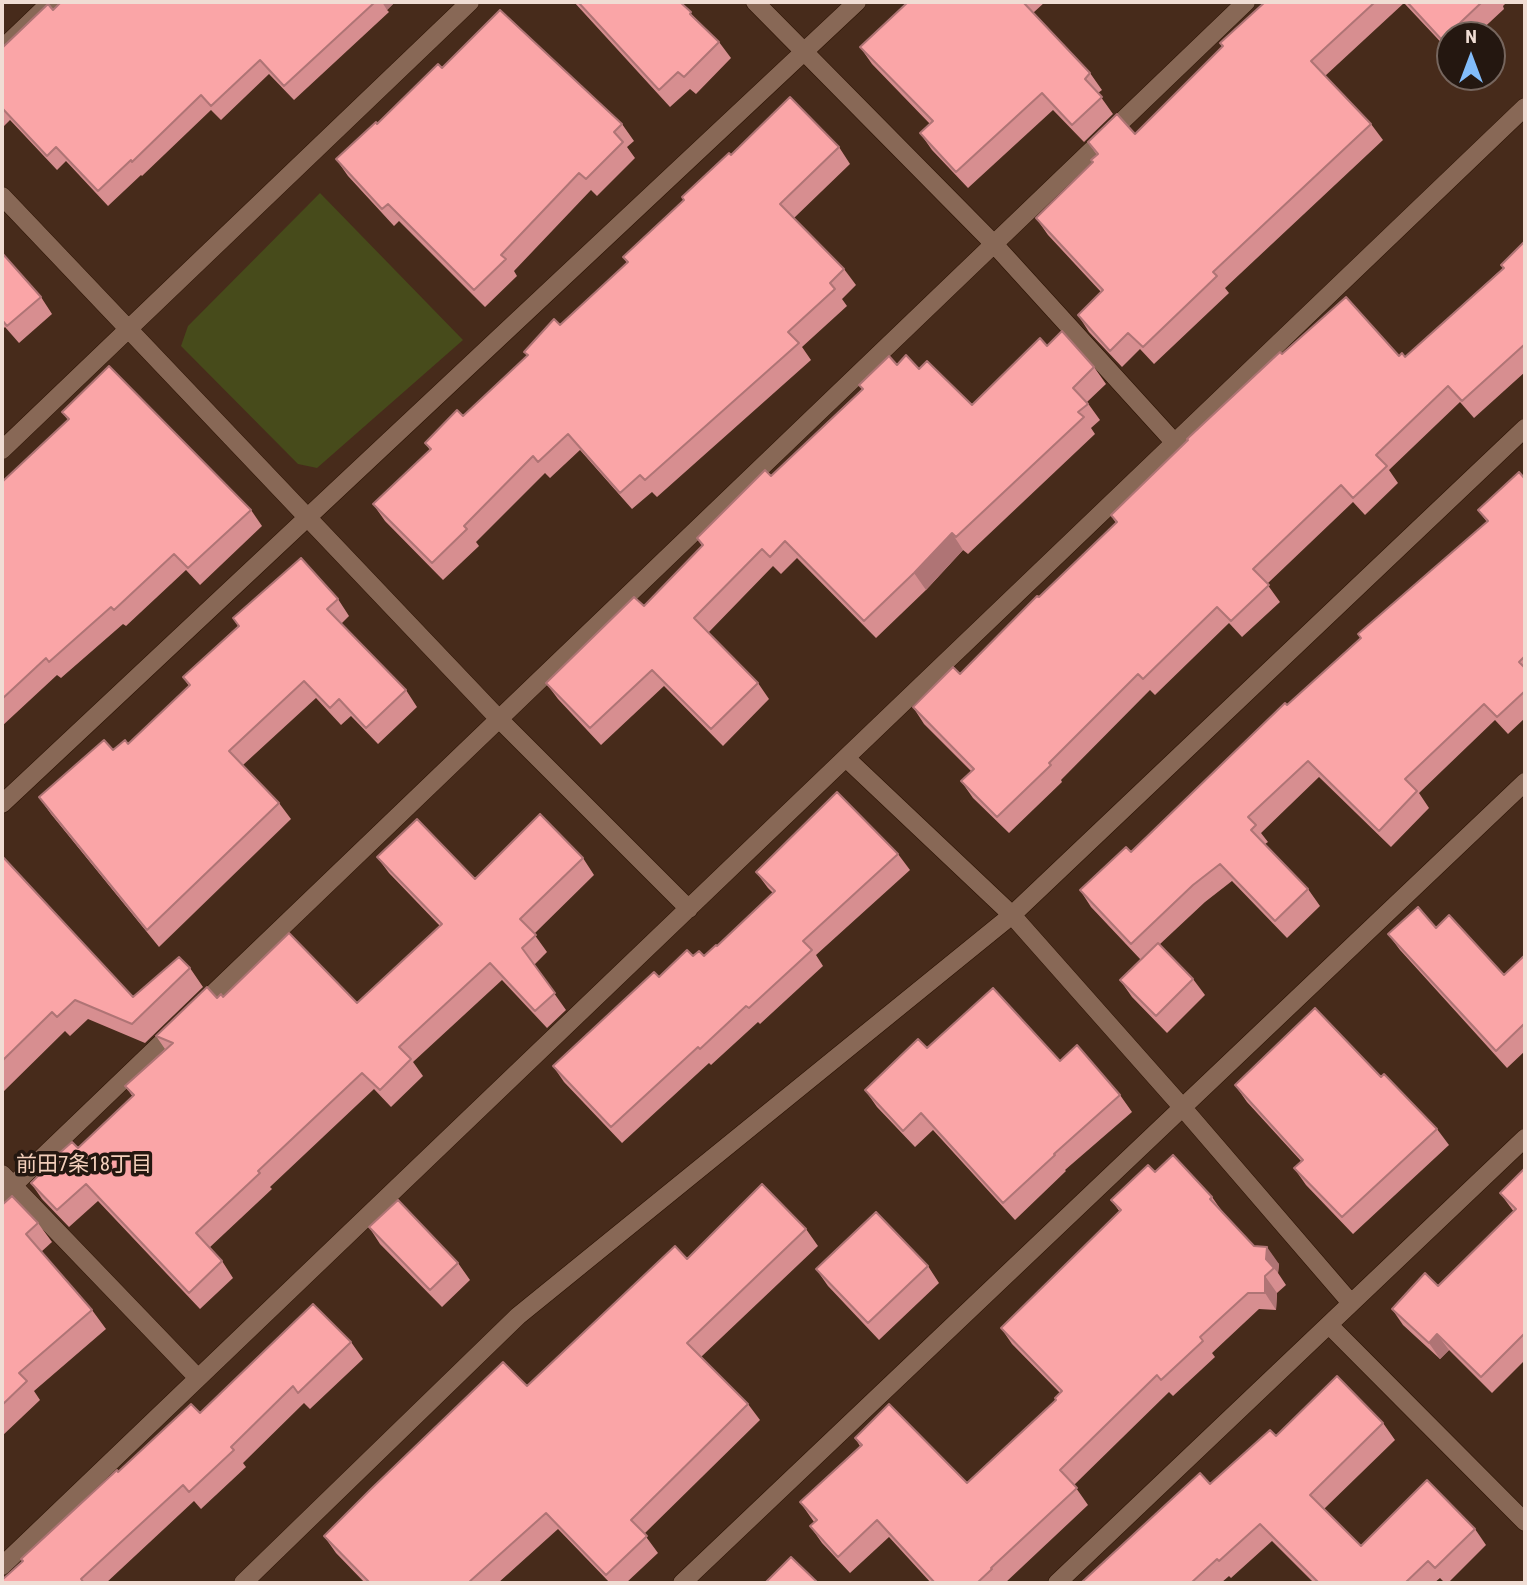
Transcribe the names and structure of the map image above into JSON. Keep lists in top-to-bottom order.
{
  "districts": ["前田7条18丁目"],
  "north": "top"
}
